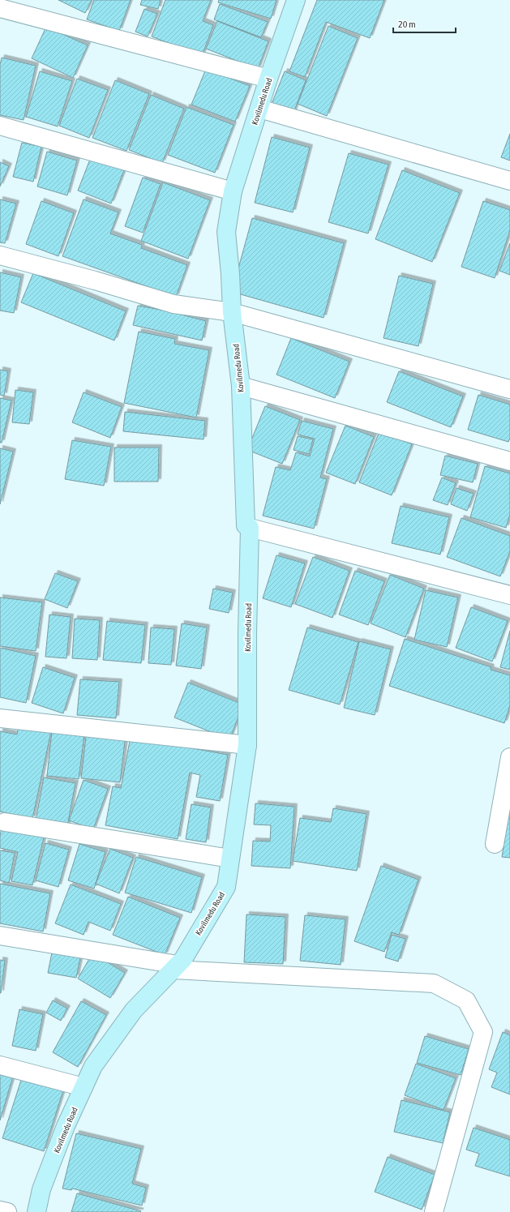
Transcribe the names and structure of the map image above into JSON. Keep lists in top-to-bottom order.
{
  "streets": {
    "street": ["Kovilmedu Road"]
  },
  "scale_bar": "20 m"
}
